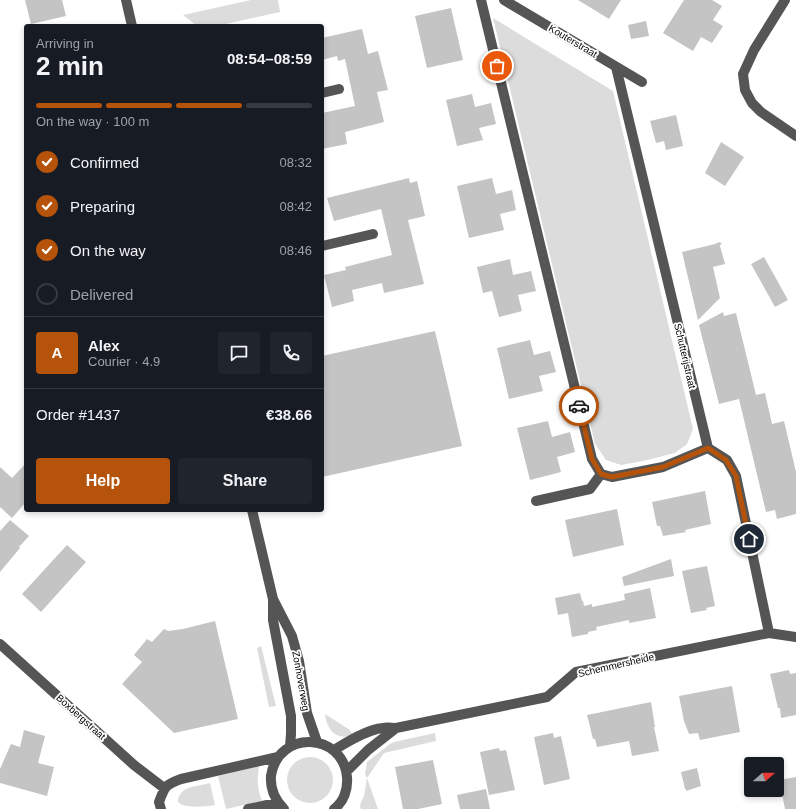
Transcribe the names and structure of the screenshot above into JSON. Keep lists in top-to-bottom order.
{
  "streets": {
    "street": [
      "Kouterstraat",
      "Schutterijstraat",
      "Schemmersheide",
      "Zonhoverweg",
      "Boxbergstraat"
    ]
  },
  "crossings": [
    ["Kouterstraat", "Schutterijstraat"]
  ],
  "north": "right",
  "page": {
    "heading": ["2 min", "Arriving in", "08:54–08:59"],
    "panel": [
      "Alex",
      "Courier · 4.9",
      "Order #1437",
      "€38.66"
    ],
    "bar": "On the way · 100 m",
    "list": [
      ["Confirmed", "08:32"],
      ["Preparing", "08:42"],
      ["On the way", "08:46"],
      "Delivered"
    ],
    "round": "A",
    "buttons": ["Help", "Share"]
  }
}
